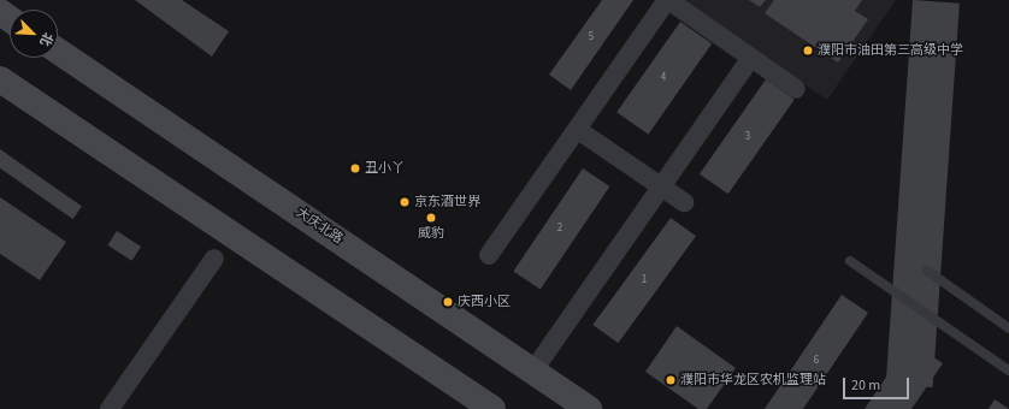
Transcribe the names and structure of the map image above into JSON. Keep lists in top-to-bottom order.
{
  "streets": {
    "main road": ["大庆北路"]
  },
  "places": [
    "濮阳市油田第三高级中学",
    "丑小丫",
    "京东酒世界",
    "威豹",
    "庆西小区",
    "濮阳市华龙区农机监理站"
  ],
  "house_numbers": [
    "5",
    "4",
    "3",
    "2",
    "1",
    "6"
  ],
  "scale_bar": "20 m",
  "north": "bottom right"
}
